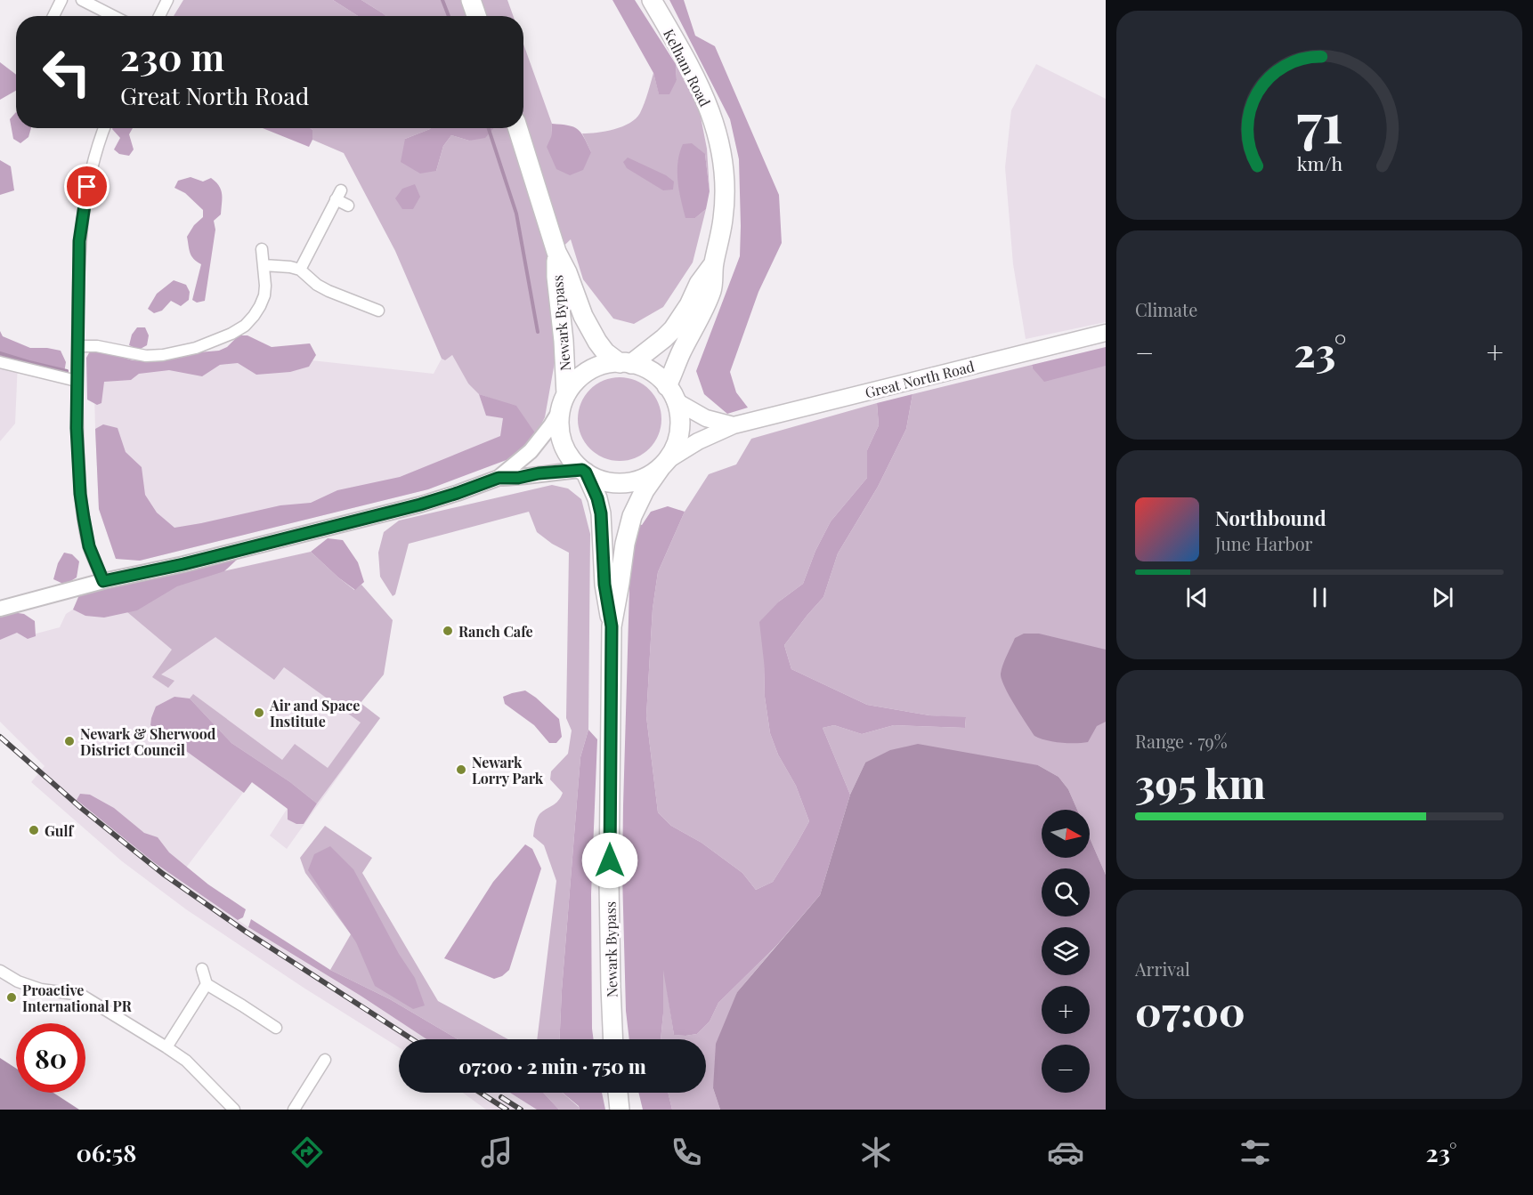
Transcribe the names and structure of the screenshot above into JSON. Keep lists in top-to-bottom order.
{
  "streets": {
    "highway": ["Kelham Road", "Newark Bypass"],
    "main road": ["Great North Road"]
  },
  "crossings": [
    ["Kelham Road", "Newark Bypass"],
    ["Kelham Road", "Great North Road"],
    ["Newark Bypass", "Great North Road"]
  ],
  "places": [
    "Ranch Cafe",
    "Air and Space Institute",
    "Newark & Sherwood District Council",
    "Newark Lorry Park",
    "Gulf",
    "Proactive International PR"
  ],
  "north": "right",
  "page": {
    "turn": ["230 m", "Great North Road"],
    "tile": [
      "Climate",
      ["Range · 79%", "395 km"],
      ["Arrival", "07:00"]
    ],
    "heat": ["−", "23°", "+"],
    "song": ["Northbound", "June Harbor"],
    "map_buttons": ["+", "−"],
    "limit": "80",
    "trip": "07:00 · 2 min · 750 m",
    "tabs": ["06:58", "23°"],
    "gauge": ["71", "km/h"]
  }
}
